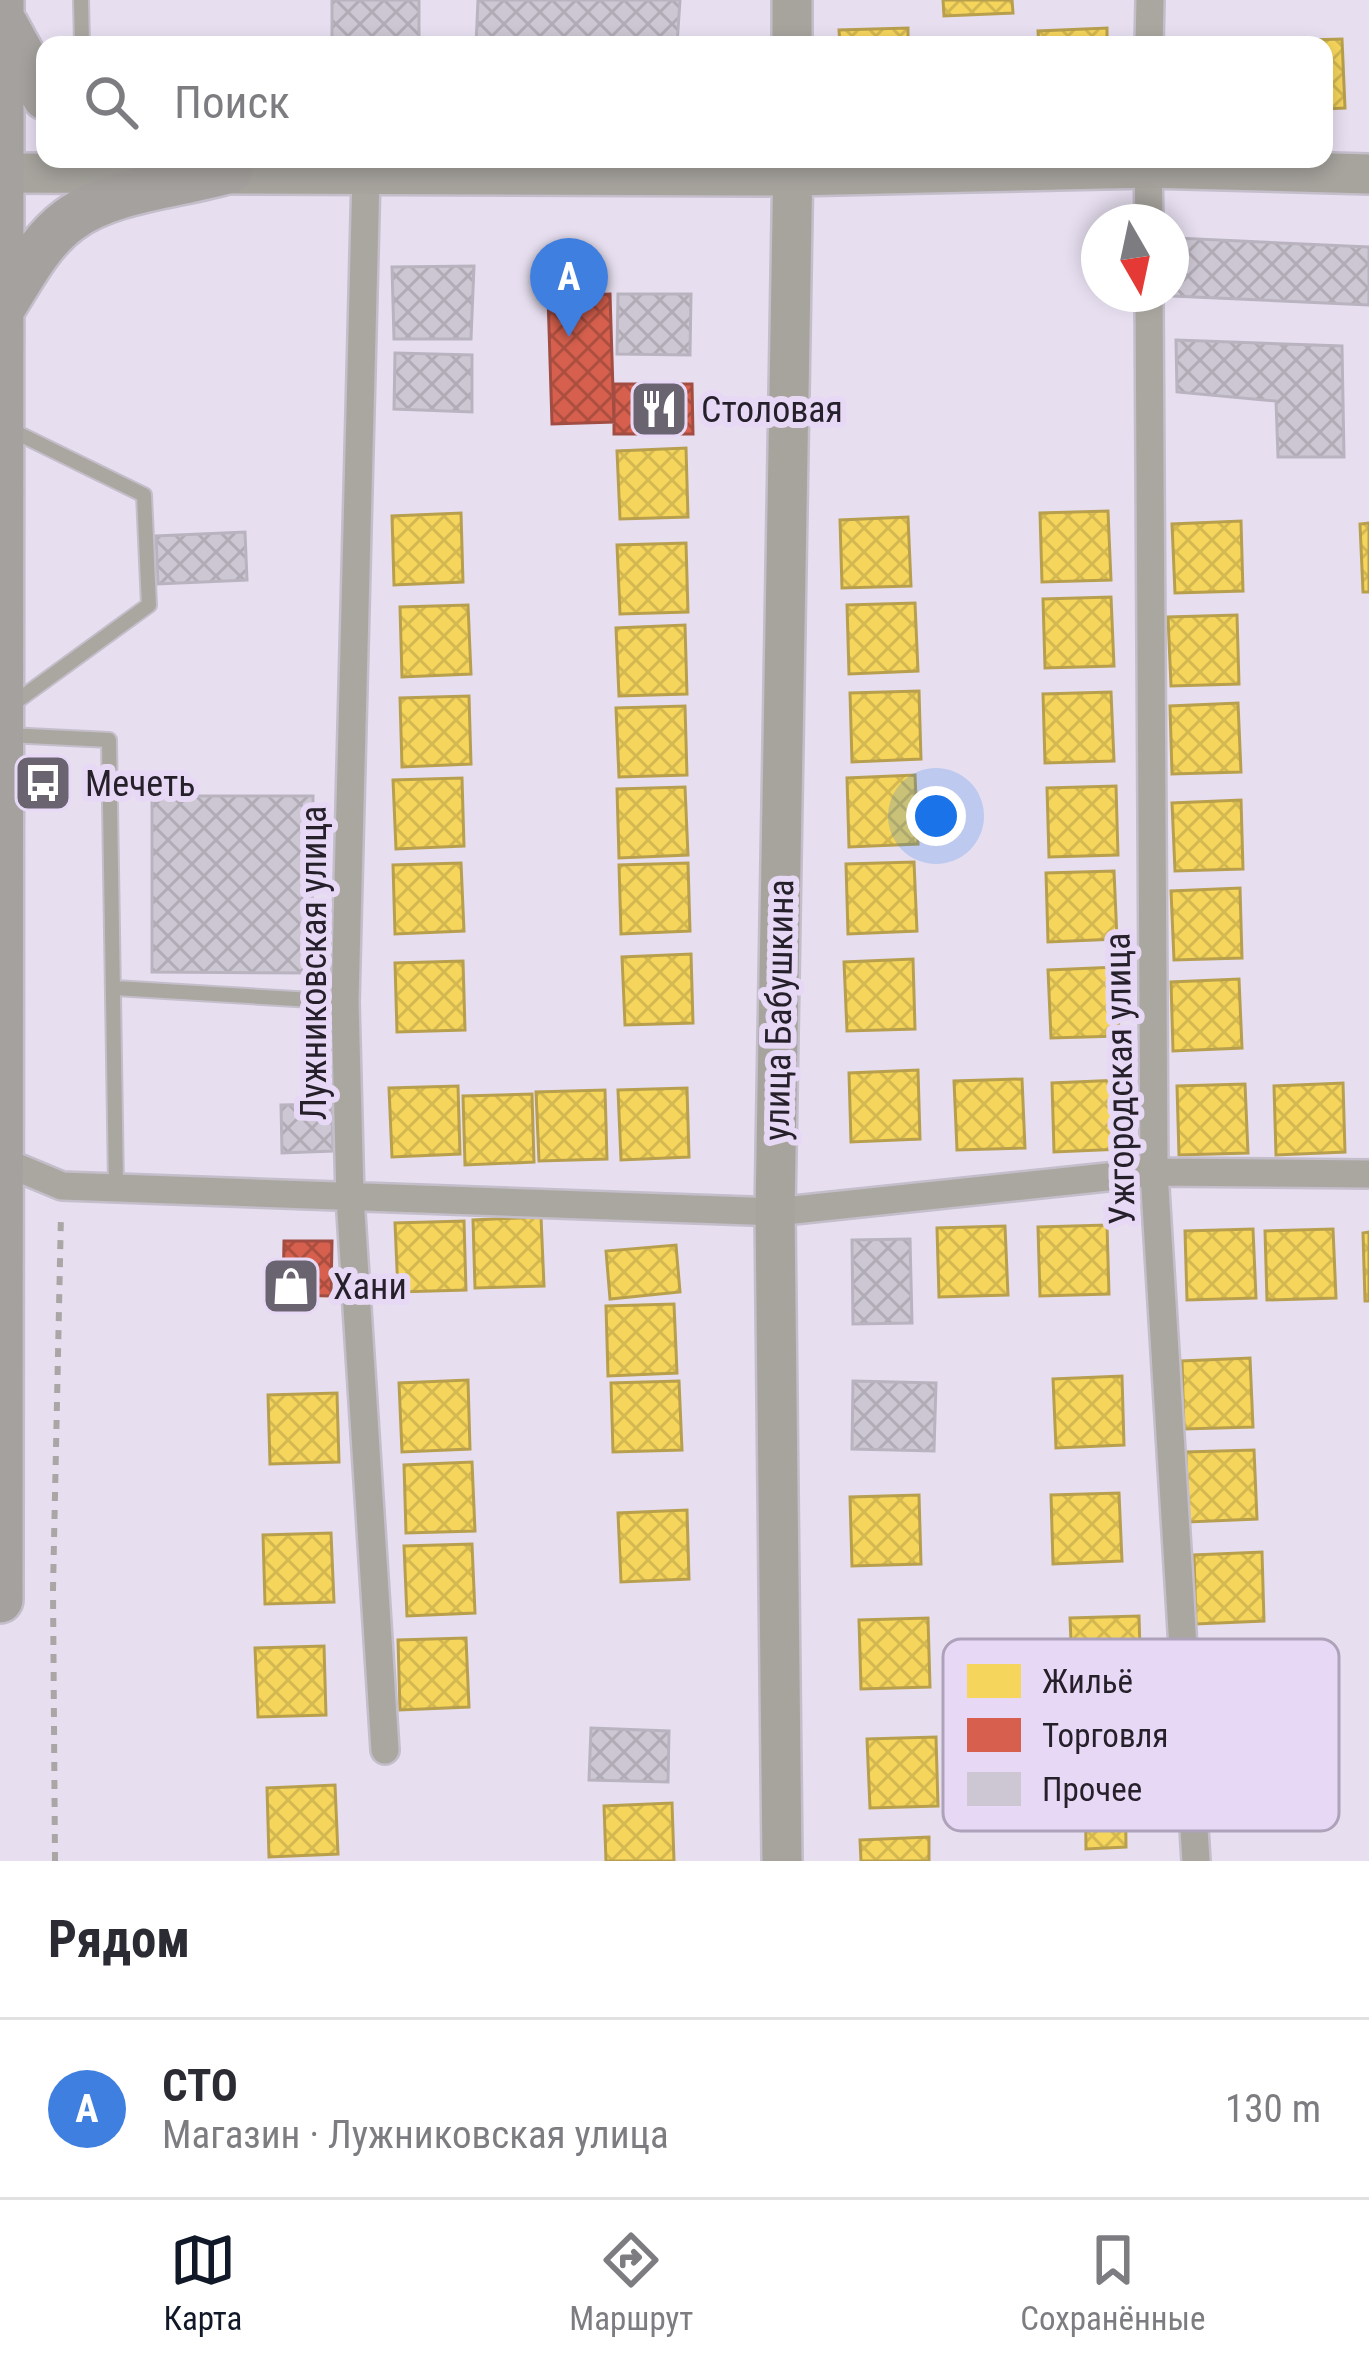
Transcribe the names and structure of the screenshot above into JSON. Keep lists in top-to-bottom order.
{
  "streets": {
    "street": ["Лужниковская улица", "улица Бабушкина", "Ужгородская улица"]
  },
  "places": {
    "restaurant": ["Столовая"],
    "bus stop": ["Мечеть"],
    "shop": ["Хани"]
  },
  "legend": ["Жильё", "Торговля", "Прочее"],
  "north": "bottom",
  "page": {
    "search": "Поиск",
    "pins": "A",
    "heading": "Рядом",
    "list": [
      {
        "mark": "A",
        "name": "СТО",
        "note": "Магазин · Лужниковская улица",
        "value": "130 m"
      }
    ],
    "nav": ["Карта", "Маршрут", "Сохранённые"]
  }
}
